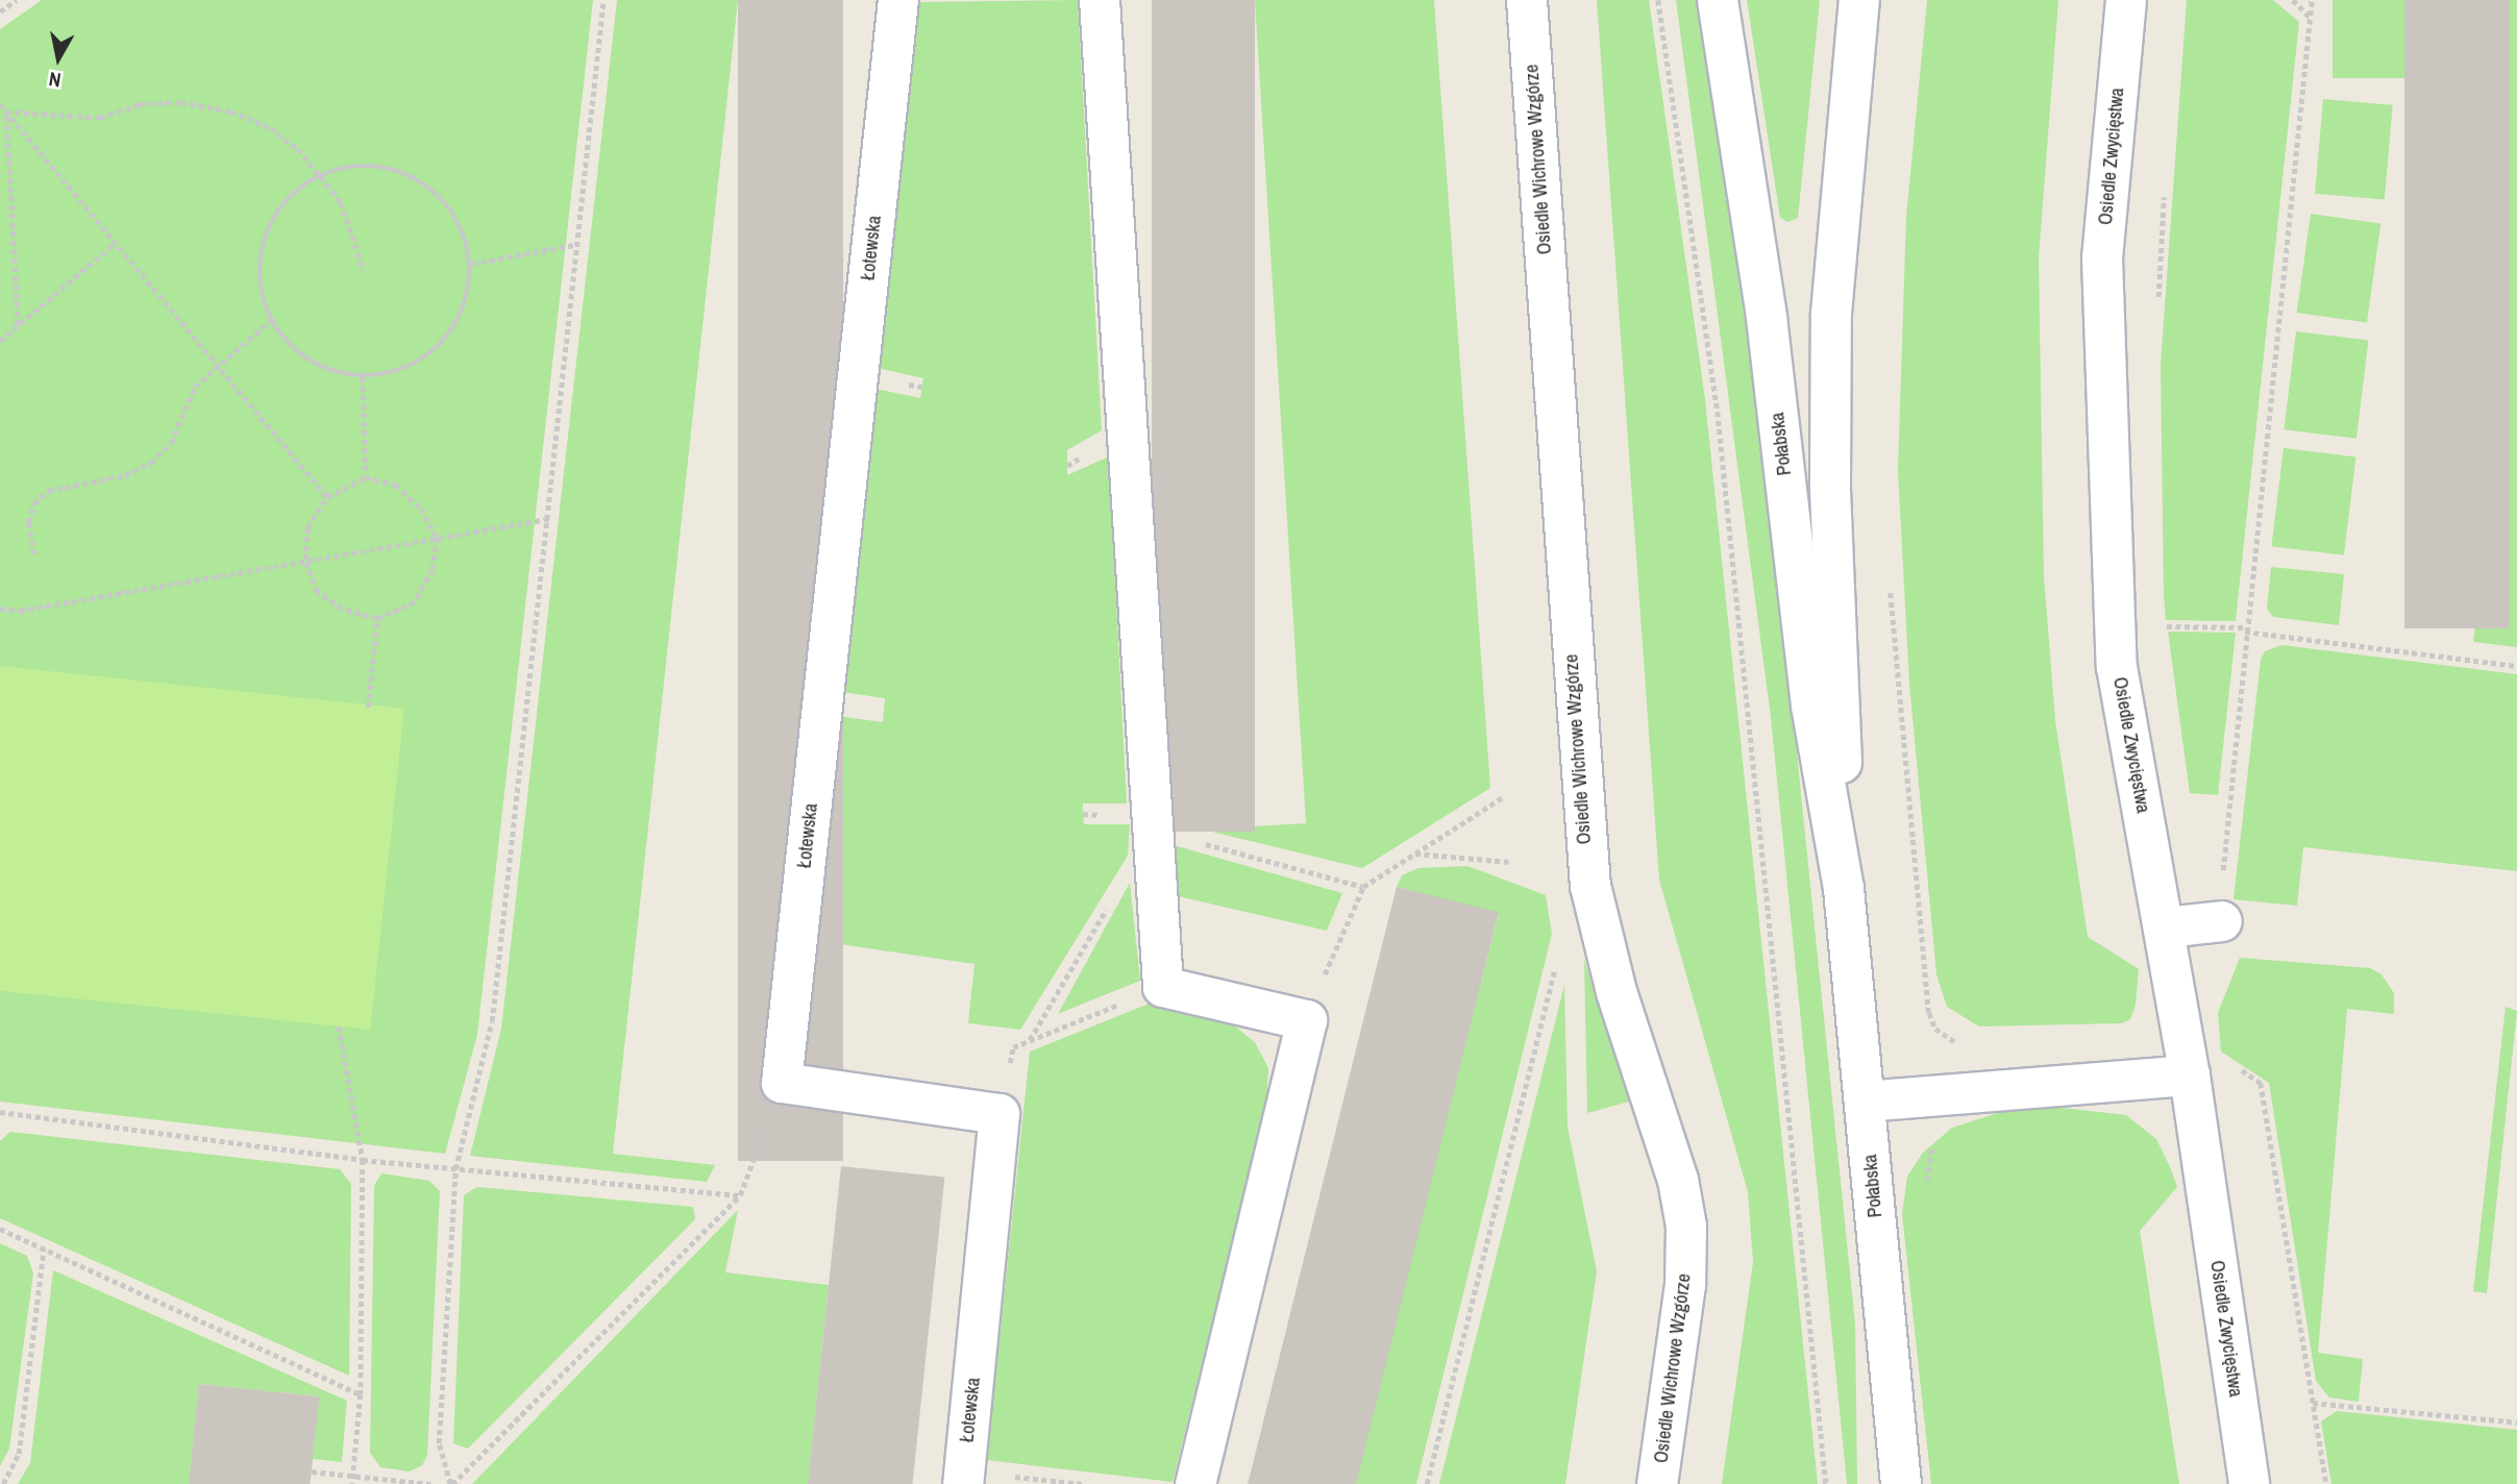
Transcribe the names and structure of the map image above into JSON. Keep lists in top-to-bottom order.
{
  "streets": {
    "street": [
      "Osiedle Zwycięstwa",
      "Osiedle Wichrowe Wzgórze",
      "Łotewska",
      "Połabska"
    ]
  },
  "north": "bottom"
}
